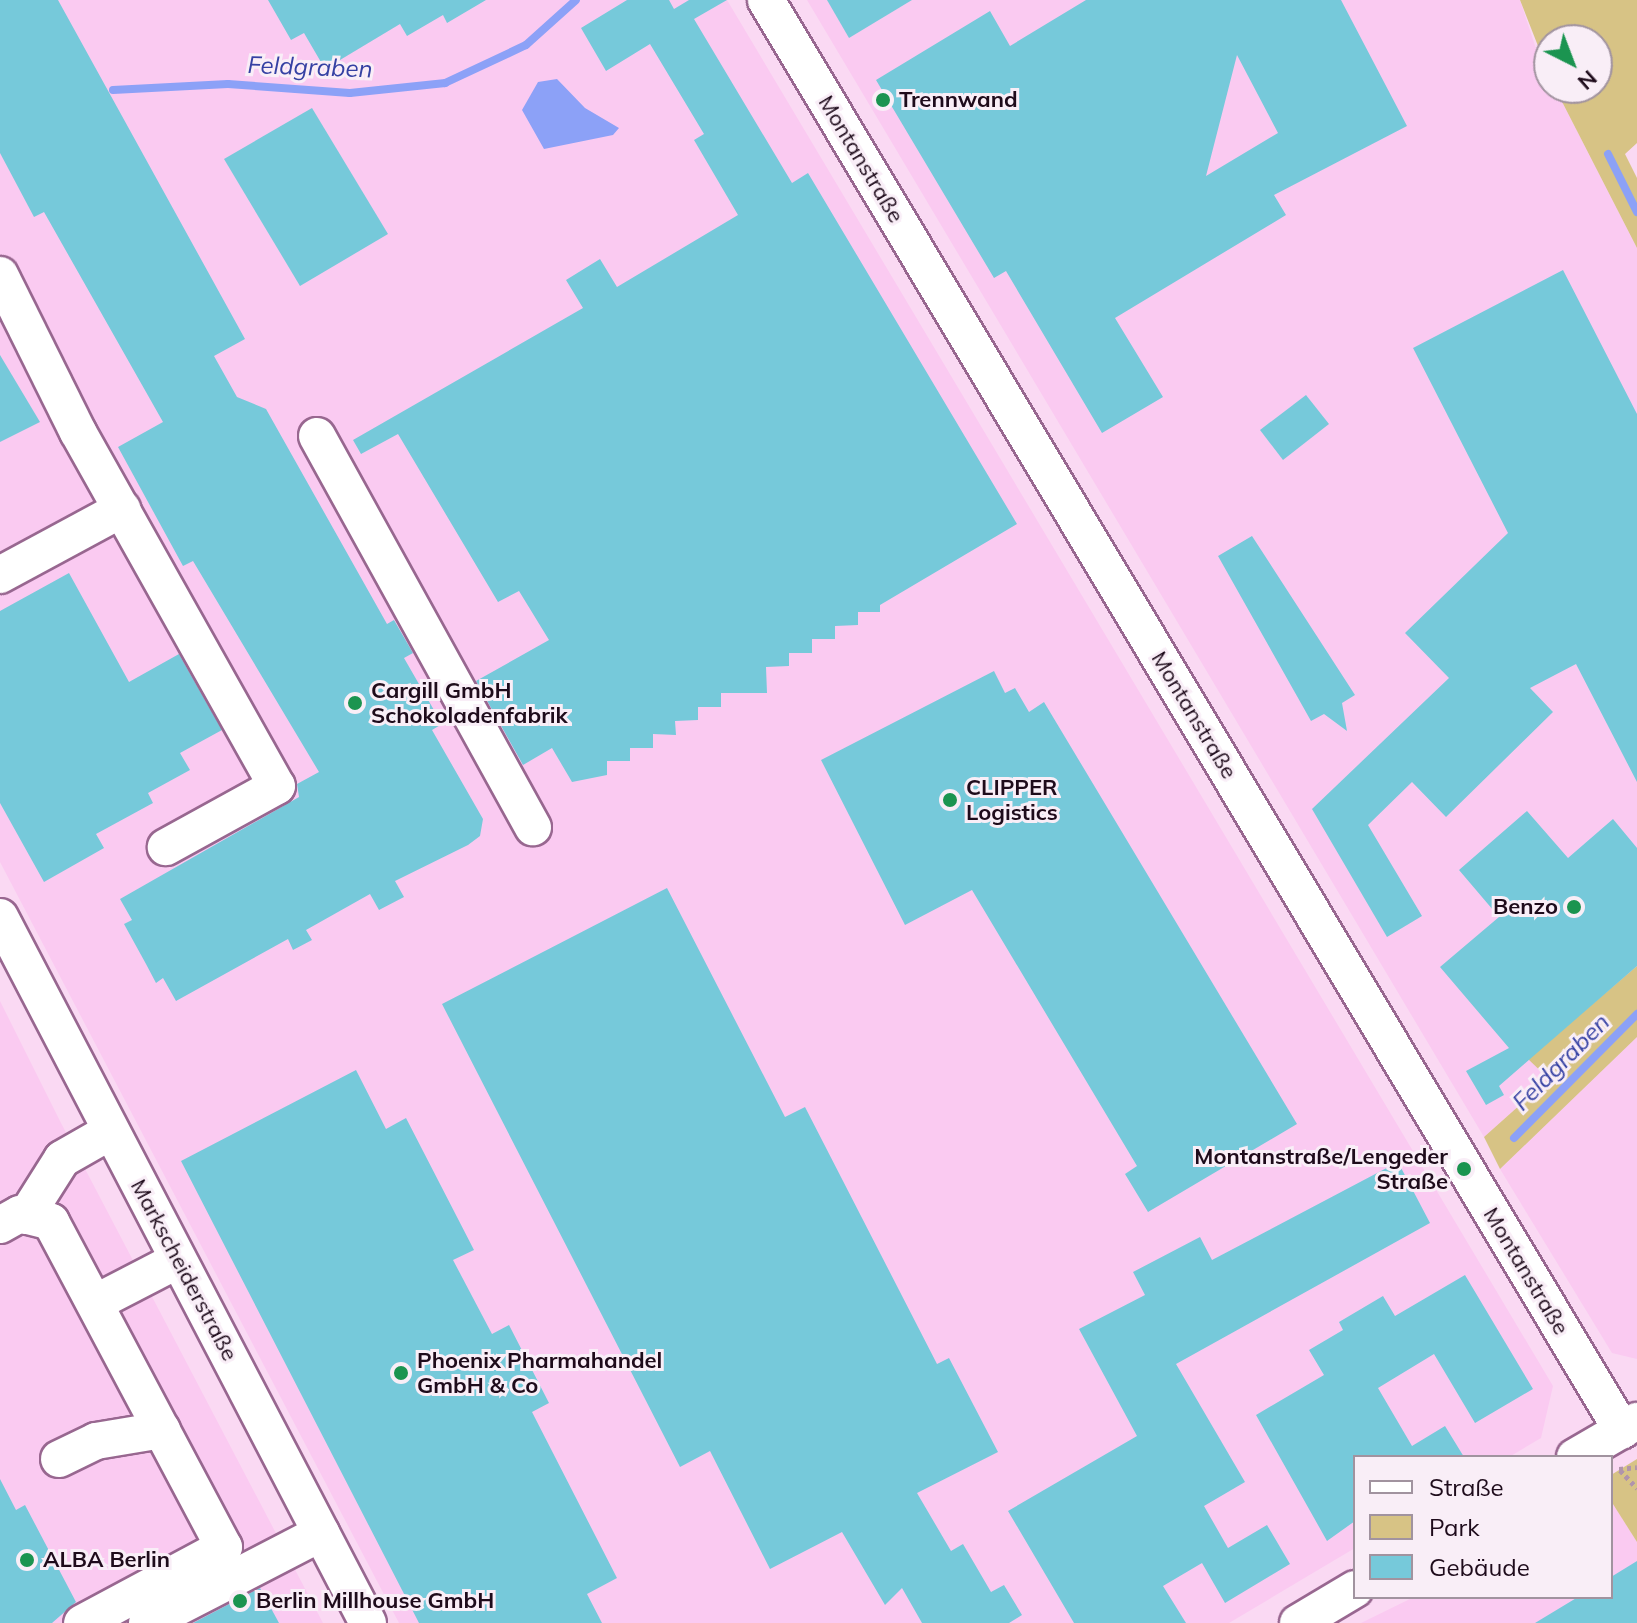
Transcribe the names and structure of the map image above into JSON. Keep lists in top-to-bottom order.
{
  "streets": {
    "street": ["Montanstraße", "Markscheiderstraße"]
  },
  "water": ["Feldgraben"],
  "places": [
    "Trennwand",
    "Cargill GmbH Schokoladenfabrik",
    "CLIPPER Logistics",
    "Benzo",
    "Montanstraße/Lengeder Straße",
    "Phoenix Pharmahandel GmbH & Co",
    "ALBA Berlin",
    "Berlin Millhouse GmbH"
  ],
  "legend": ["Straße", "Park", "Gebäude"],
  "north": "bottom right"
}
